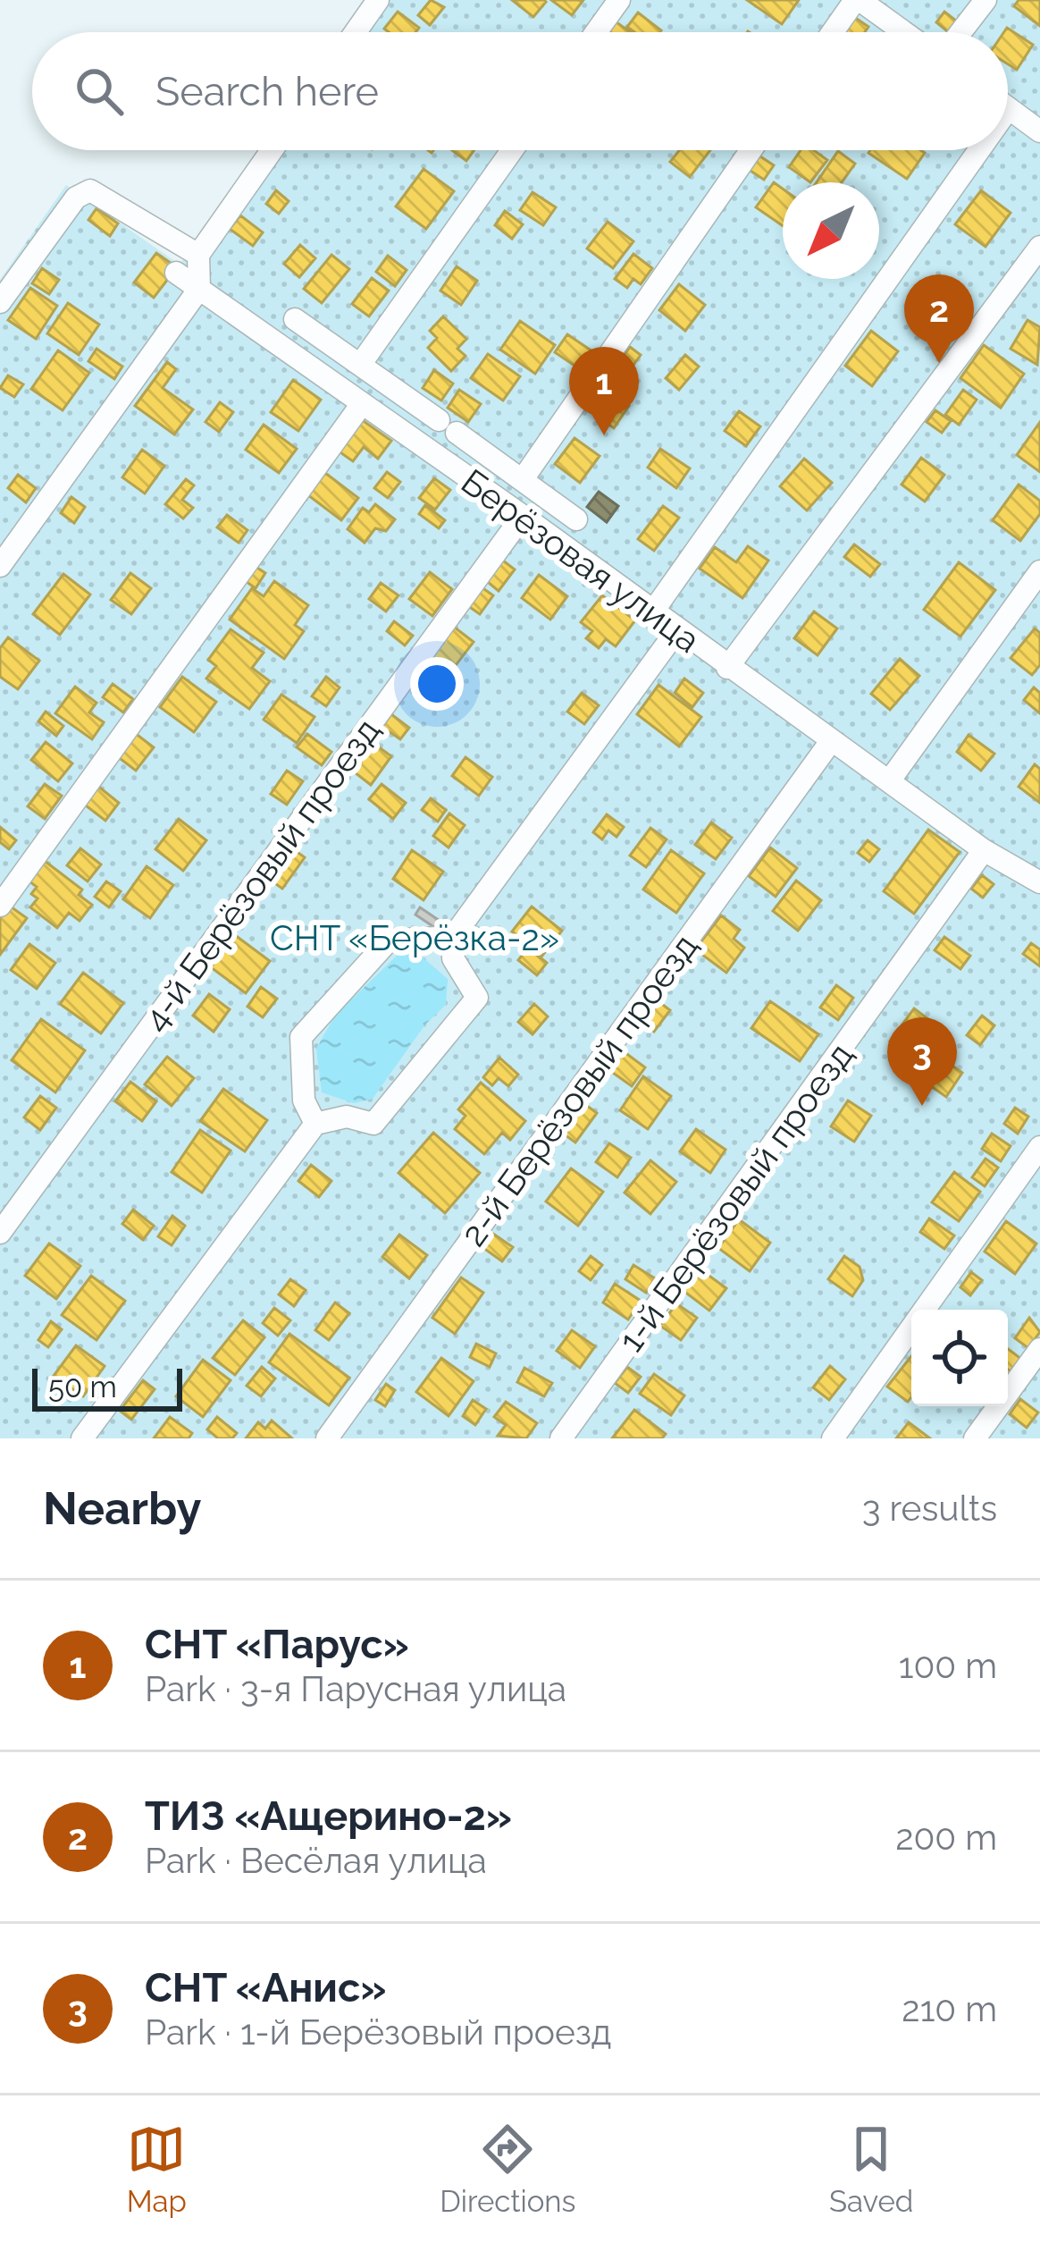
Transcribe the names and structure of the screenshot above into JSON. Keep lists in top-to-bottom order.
{
  "streets": {
    "street": [
      "Берёзовая улица",
      "4-й Берёзовый проезд",
      "2-й Берёзовый проезд",
      "1-й Берёзовый проезд"
    ]
  },
  "crossings": [
    ["Берёзовая улица", "4-й Берёзовый проезд"],
    ["Берёзовая улица", "2-й Берёзовый проезд"],
    ["Берёзовая улица", "1-й Берёзовый проезд"]
  ],
  "parks": ["СНТ «Берёзка-2»"],
  "scale_bar": "50 m",
  "north": "bottom left",
  "page": {
    "search": "Search here",
    "pins": ["2", "1", "3"],
    "scale": "50 m",
    "heading": ["Nearby", "3 results"],
    "list": [
      {
        "mark": "1",
        "name": "СНТ «Парус»",
        "note": "Park · 3-я Парусная улица",
        "value": "100 m"
      },
      {
        "mark": "2",
        "name": "ТИЗ «Ащерино-2»",
        "note": "Park · Весёлая улица",
        "value": "200 m"
      },
      {
        "mark": "3",
        "name": "СНТ «Анис»",
        "note": "Park · 1-й Берёзовый проезд",
        "value": "210 m"
      }
    ],
    "nav": ["Map", "Directions", "Saved"]
  }
}
